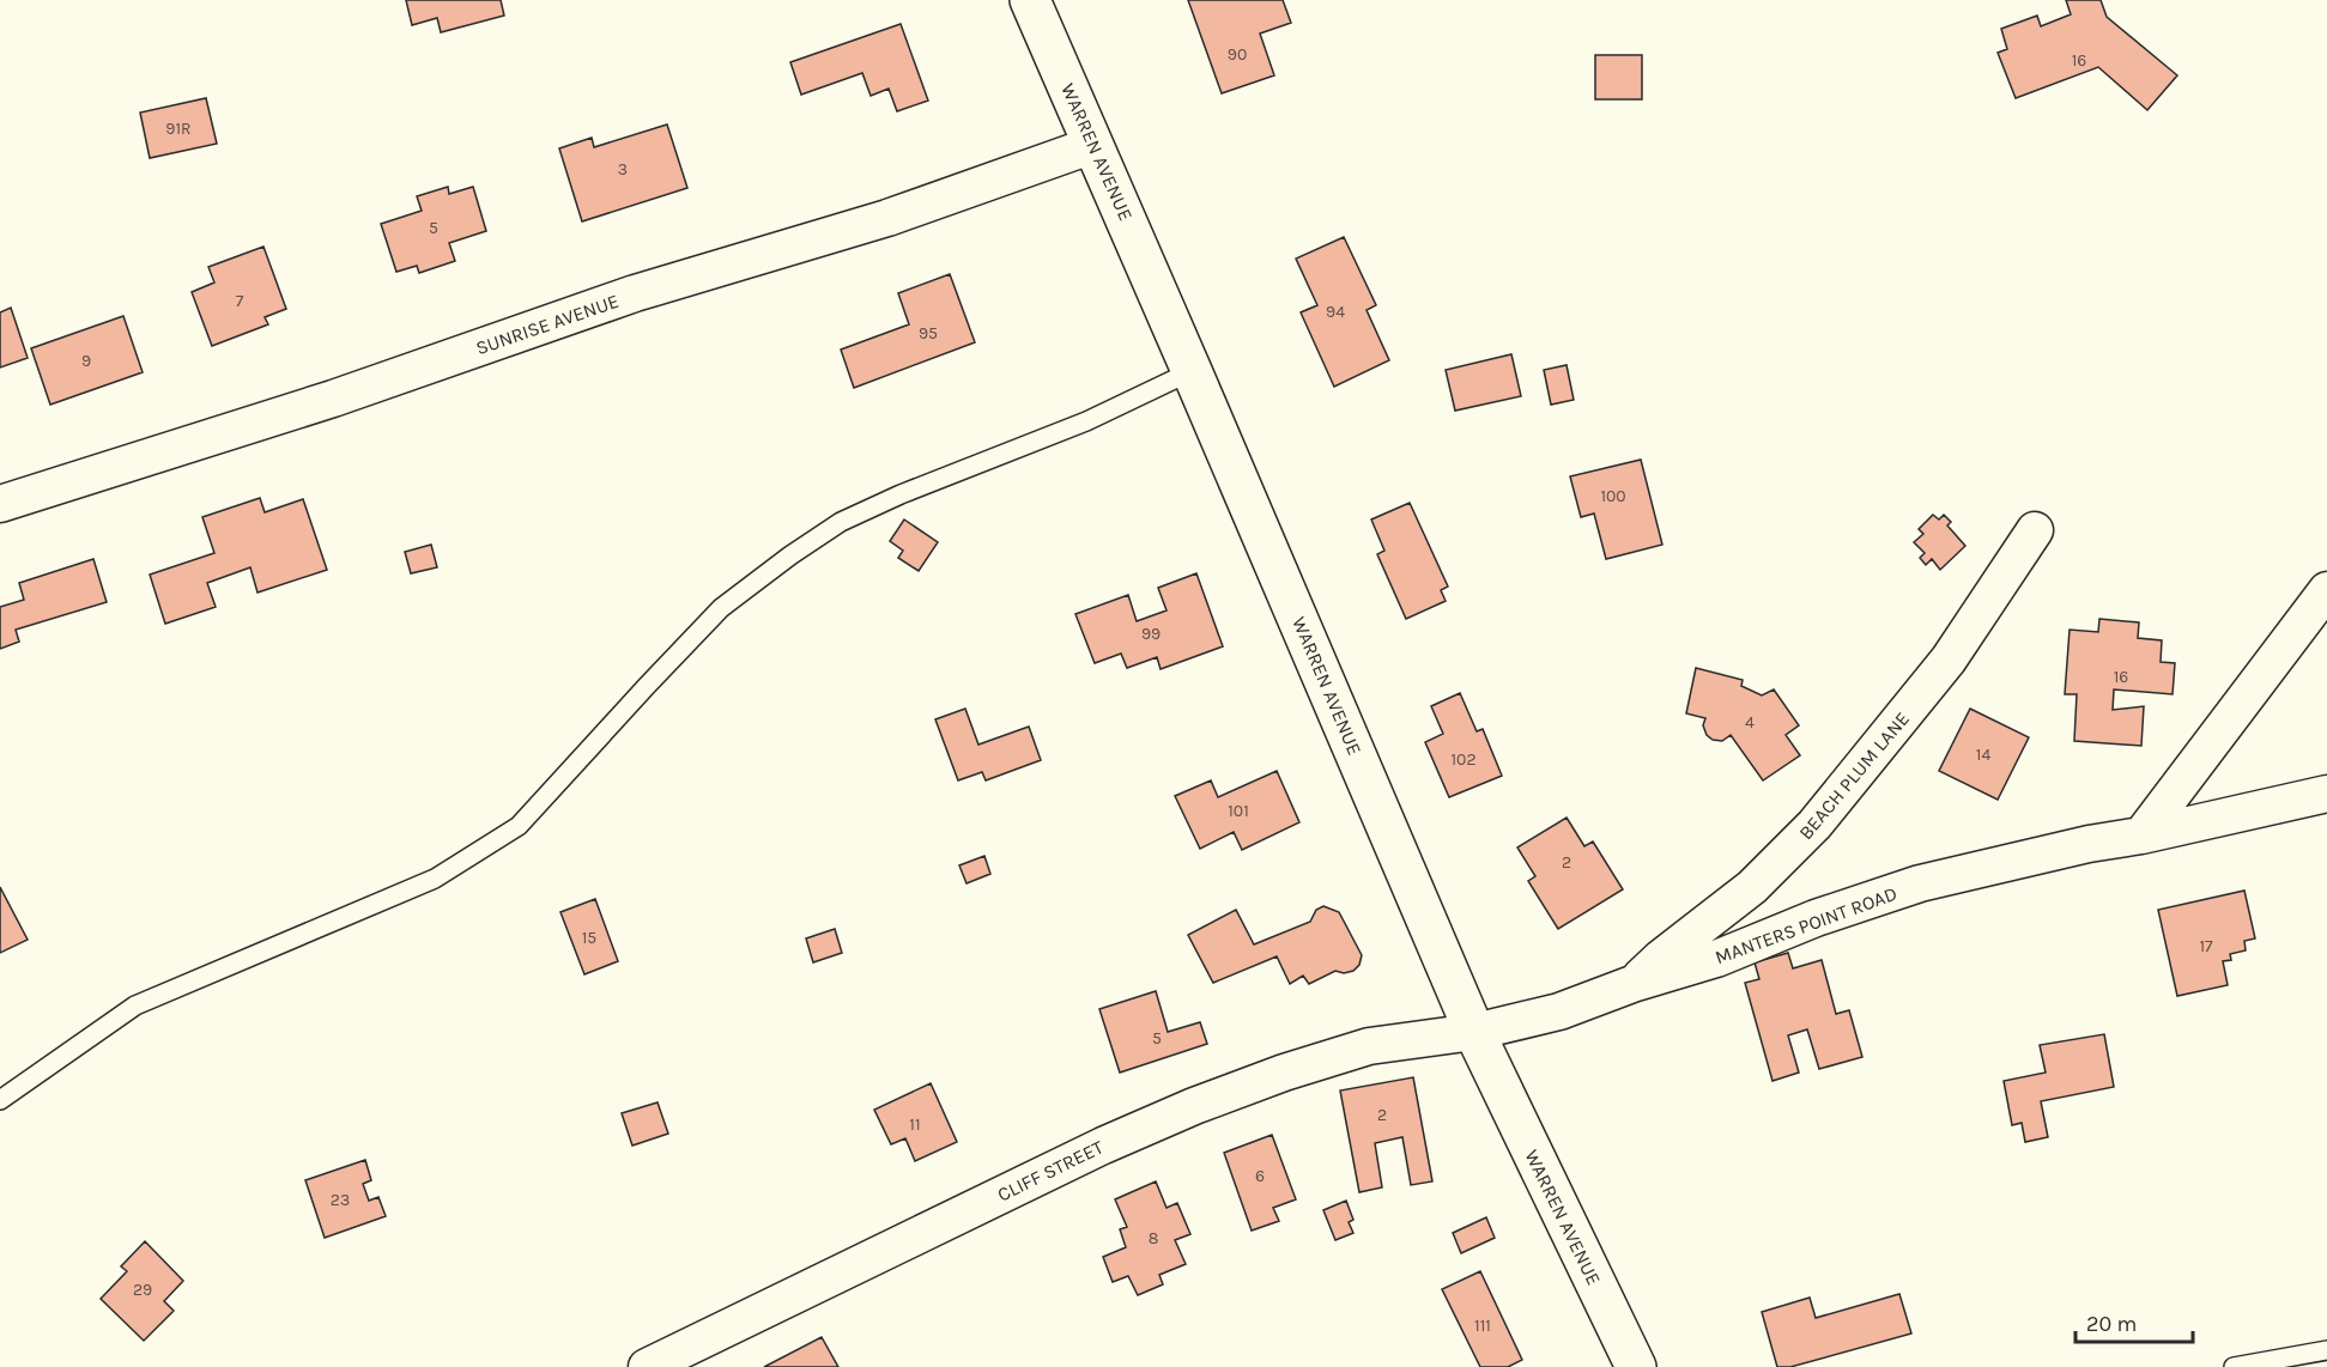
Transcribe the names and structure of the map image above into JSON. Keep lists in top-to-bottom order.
{
  "streets": {
    "main road": ["WARREN AVENUE"],
    "street": [
      "SUNRISE AVENUE",
      "BEACH PLUM LANE",
      "MANTERS POINT ROAD",
      "CLIFF STREET"
    ]
  },
  "crossings": [
    ["WARREN AVENUE", "SUNRISE AVENUE"],
    ["WARREN AVENUE", "MANTERS POINT ROAD"],
    ["WARREN AVENUE", "CLIFF STREET"],
    ["BEACH PLUM LANE", "MANTERS POINT ROAD"],
    ["MANTERS POINT ROAD", "CLIFF STREET"]
  ],
  "house_numbers": [
    "90",
    "16",
    "91R",
    "3",
    "5",
    "7",
    "94",
    "95",
    "9",
    "100",
    "99",
    "16",
    "4",
    "14",
    "102",
    "101",
    "2",
    "15",
    "17",
    "5",
    "2",
    "11",
    "6",
    "23",
    "8",
    "29",
    "111"
  ],
  "scale_bar": "20 m"
}
